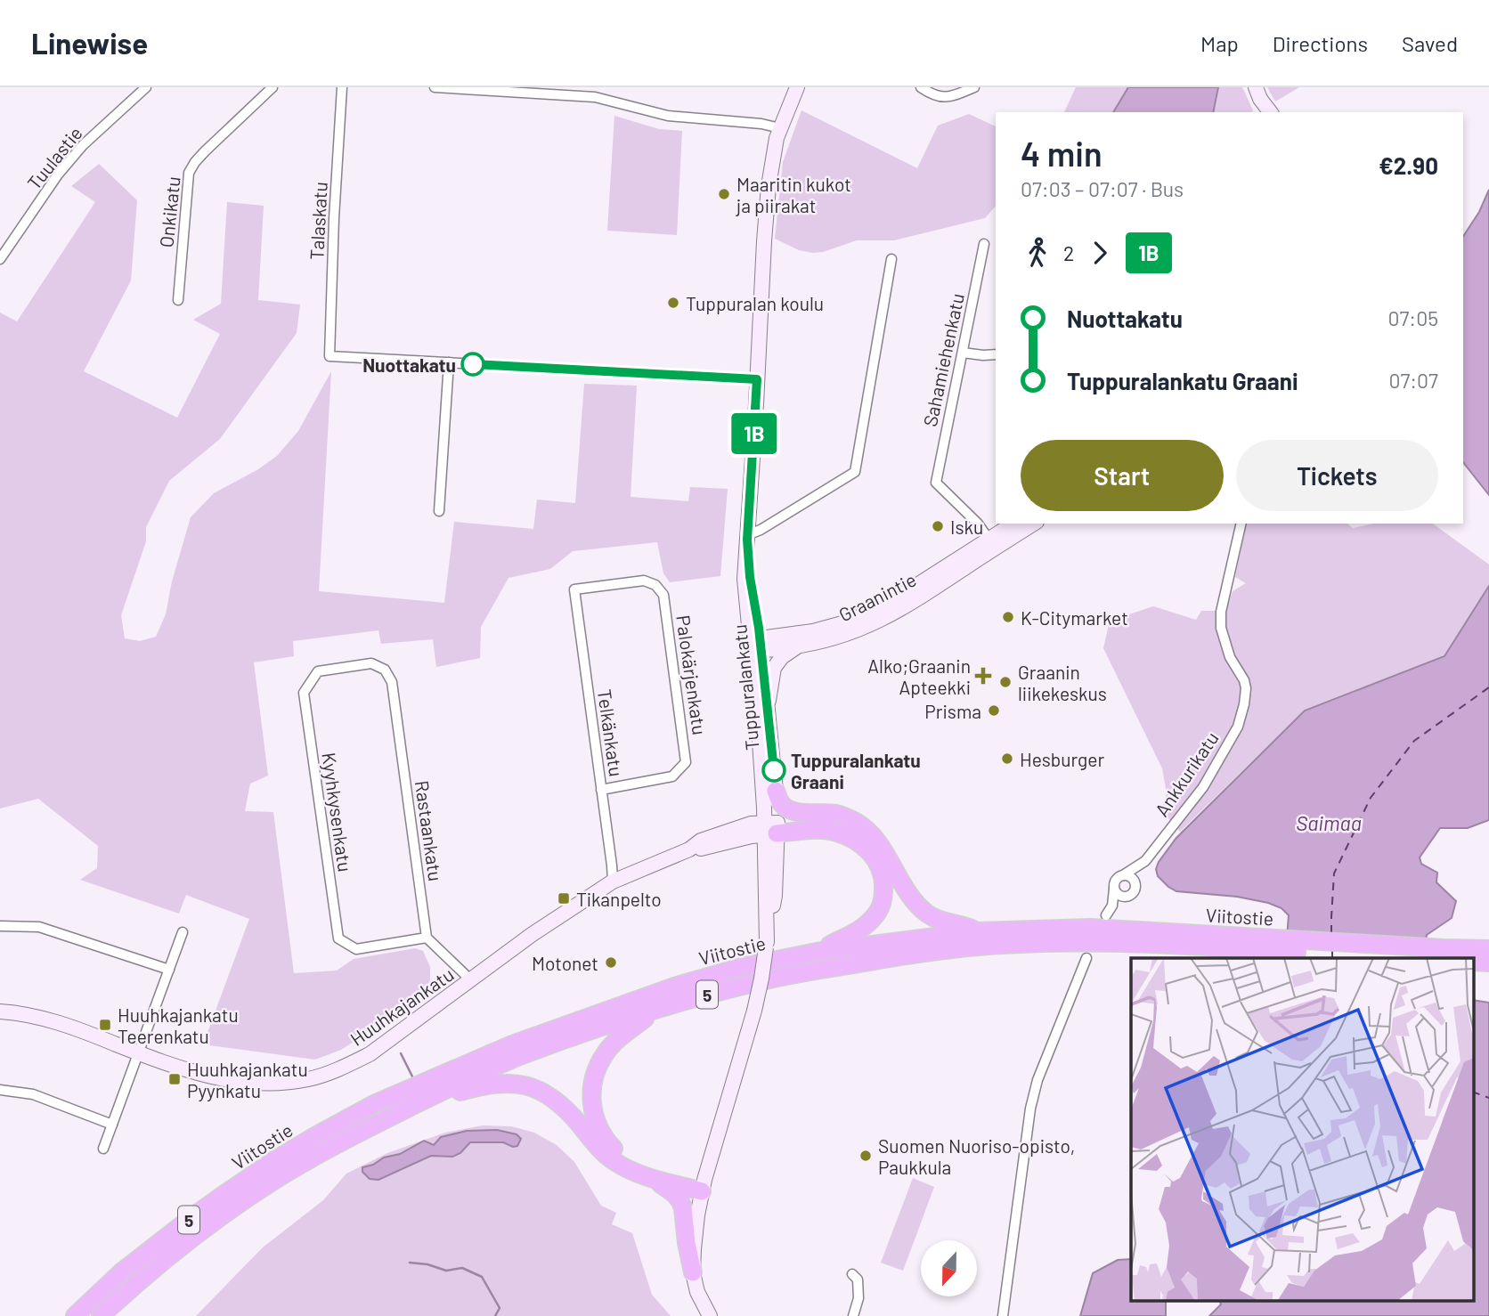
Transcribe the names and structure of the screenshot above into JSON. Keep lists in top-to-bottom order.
{
  "streets": {
    "highway": ["Viitostie", "5"],
    "street": [
      "Tuulastie",
      "Onkikatu",
      "Talaskatu",
      "Sahamiehenkatu",
      "Graanintie",
      "Palokärjenkatu",
      "Tuppuralankatu",
      "Telkänkatu",
      "Ankkurikatu",
      "Kyyhkysenkatu",
      "Rastaankatu",
      "Huuhkajankatu"
    ]
  },
  "crossings": [
    ["Sahamiehenkatu", "Graanintie"],
    ["Graanintie", "Tuppuralankatu"],
    ["Palokärjenkatu", "Telkänkatu"],
    ["Tuppuralankatu", "Huuhkajankatu"],
    ["Telkänkatu", "Huuhkajankatu"],
    ["Kyyhkysenkatu", "Rastaankatu"]
  ],
  "water": ["Saimaa"],
  "places": {
    "other": [
      "Maaritin kukot ja piirakat",
      "Tuppuralan koulu",
      "Nuottakatu",
      "Isku",
      "K-Citymarket",
      "Graanin liikekeskus",
      "Prisma",
      "Hesburger",
      "Tuppuralankatu Graani",
      "Motonet",
      "Suomen Nuoriso-opisto, Paukkula"
    ],
    "health": ["Alko;Graanin Apteekki"],
    "transit": ["Tikanpelto", "Huuhkajankatu Teerenkatu", "Huuhkajankatu Pyynkatu"]
  },
  "lines": ["bus line 1B"],
  "north": "bottom",
  "page": {
    "header": "Linewise",
    "nav": ["Map", "Directions", "Saved"],
    "on_map": "1B",
    "heading": ["4 min", "07:03 – 07:07 · Bus", "€2.90"],
    "legs": ["2", "1B"],
    "list": [
      {
        "name": "Nuottakatu",
        "value": "07:05"
      },
      {
        "name": "Tuppuralankatu Graani",
        "value": "07:07"
      }
    ],
    "buttons": ["Start", "Tickets"]
  }
}
